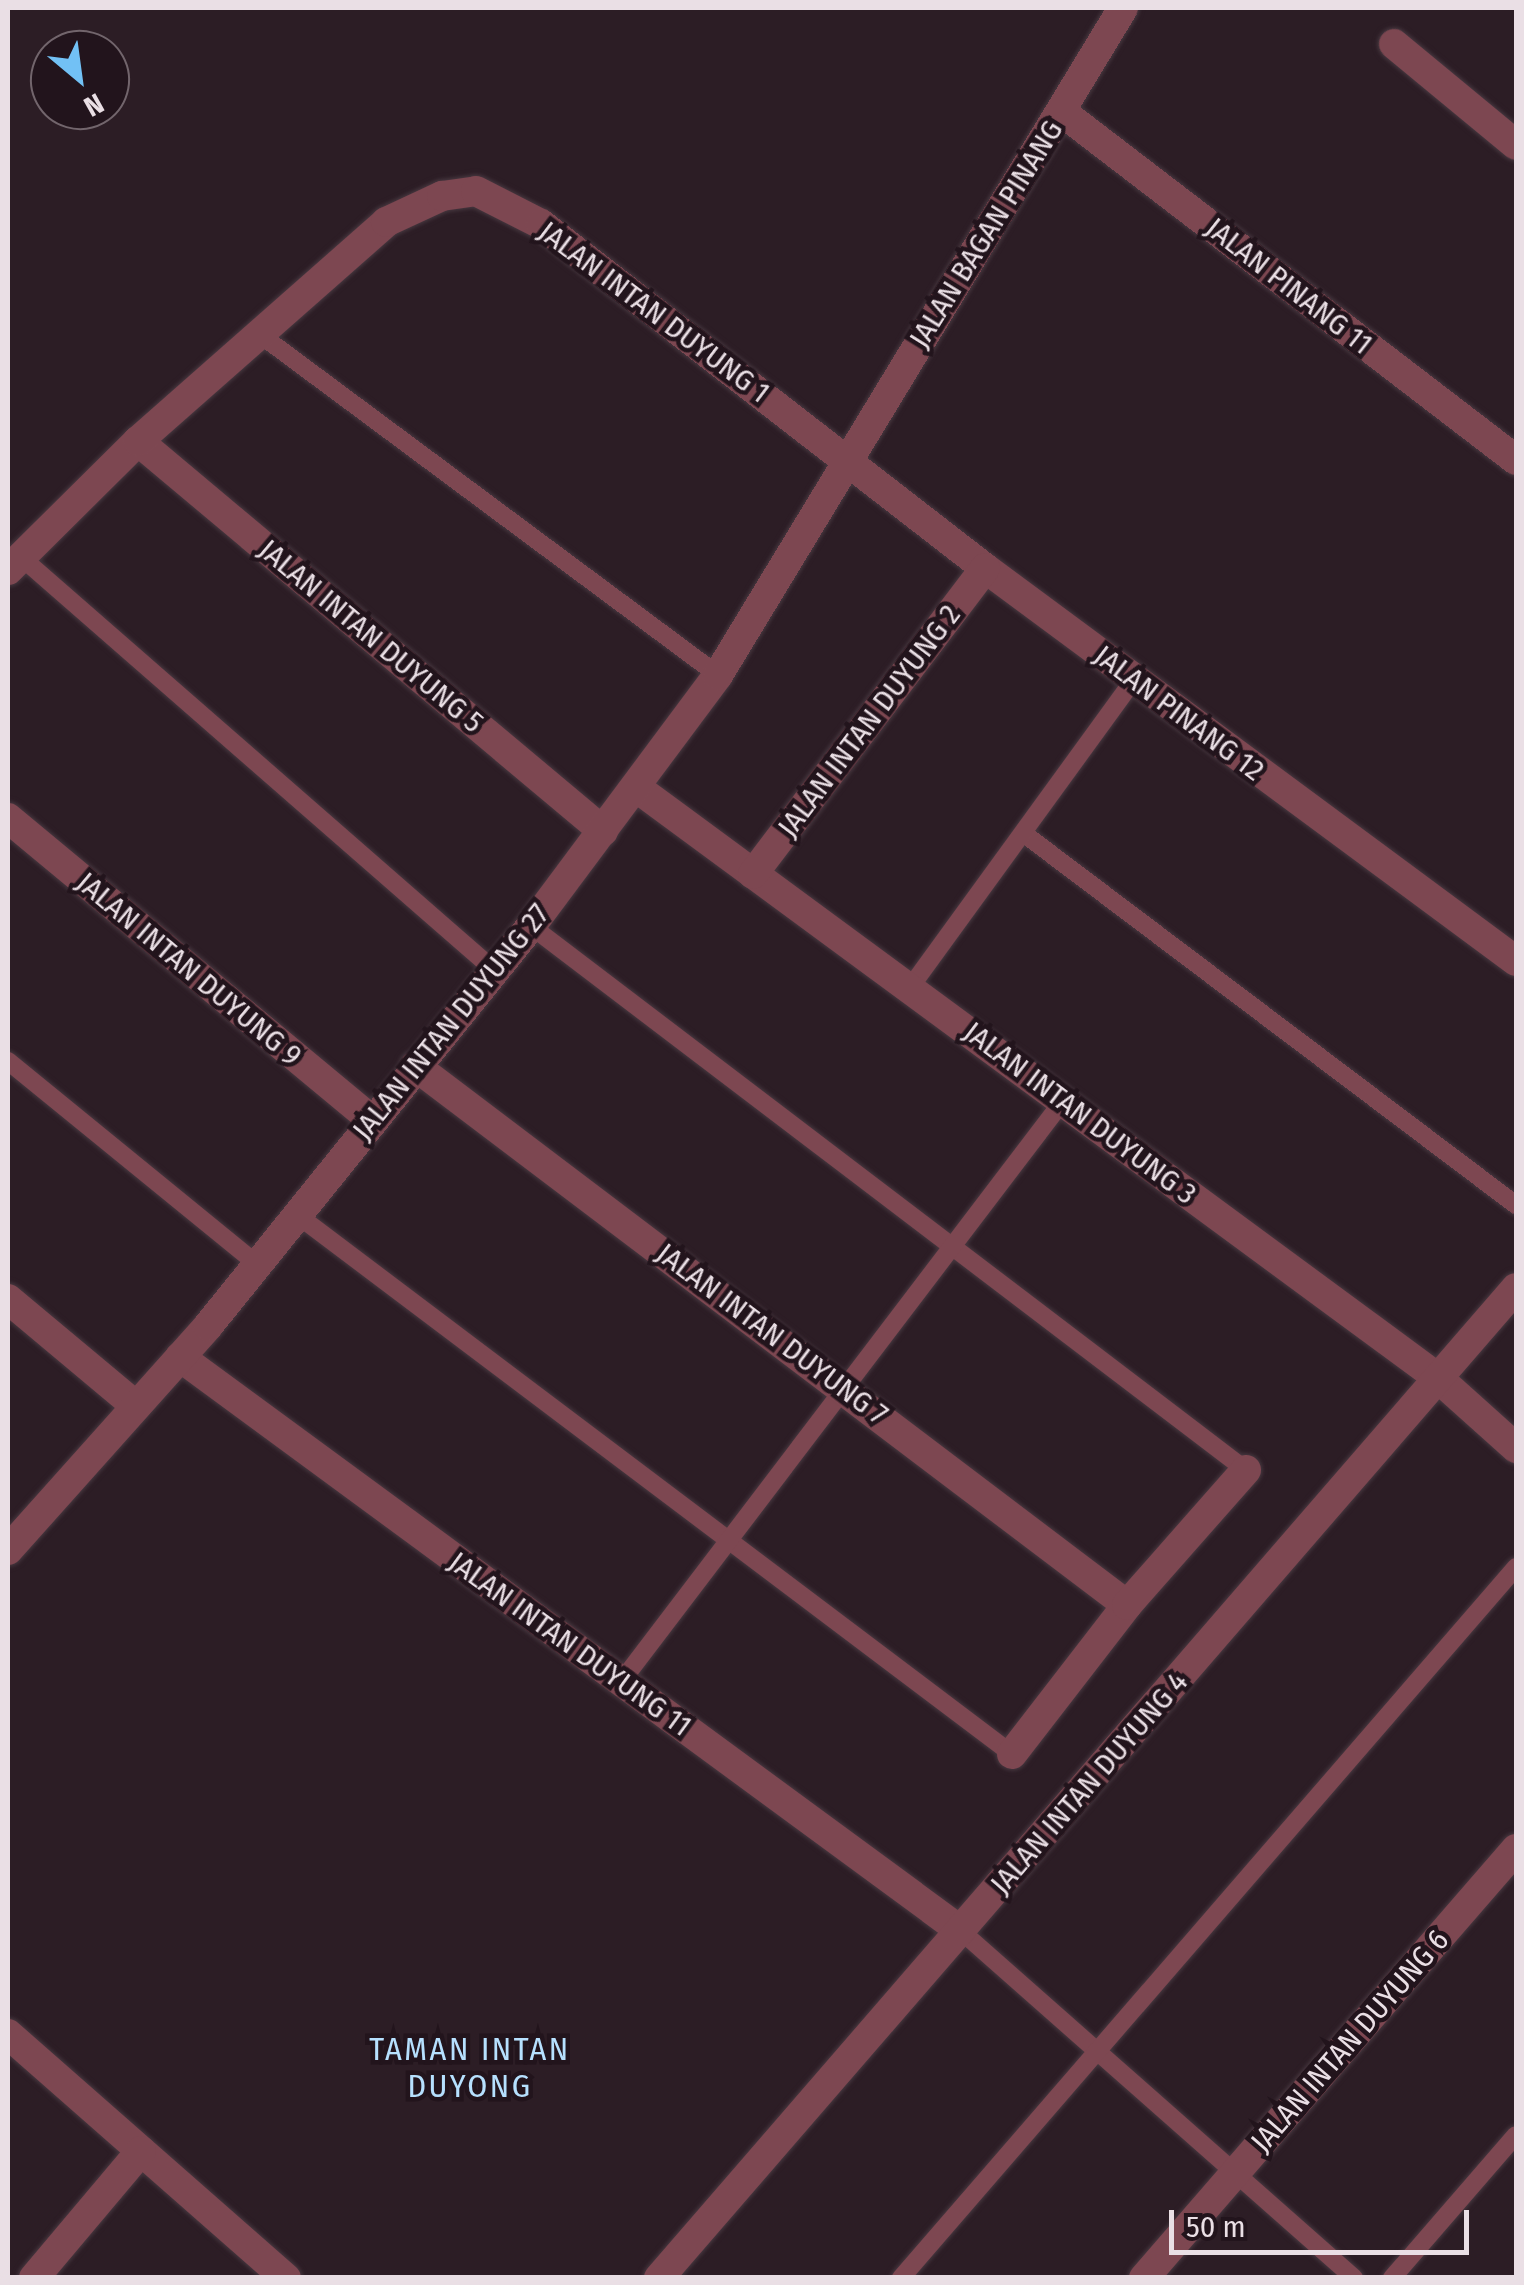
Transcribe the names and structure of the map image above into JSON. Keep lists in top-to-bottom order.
{
  "streets": {
    "street": [
      "JALAN BAGAN PINANG",
      "JALAN PINANG 11",
      "JALAN INTAN DUYUNG 1",
      "JALAN INTAN DUYUNG 5",
      "JALAN PINANG 12",
      "JALAN INTAN DUYUNG 2",
      "JALAN INTAN DUYUNG 9",
      "JALAN INTAN DUYUNG 27",
      "JALAN INTAN DUYUNG 3",
      "JALAN INTAN DUYUNG 7",
      "JALAN INTAN DUYUNG 11",
      "JALAN INTAN DUYUNG 4",
      "JALAN INTAN DUYUNG 6"
    ]
  },
  "crossings": [
    ["JALAN BAGAN PINANG", "JALAN PINANG 11"],
    ["JALAN BAGAN PINANG", "JALAN INTAN DUYUNG 1"],
    ["JALAN BAGAN PINANG", "JALAN PINANG 12"],
    ["JALAN BAGAN PINANG", "JALAN INTAN DUYUNG 27"],
    ["JALAN INTAN DUYUNG 1", "JALAN INTAN DUYUNG 5"],
    ["JALAN INTAN DUYUNG 1", "JALAN PINANG 12"],
    ["JALAN INTAN DUYUNG 1", "JALAN INTAN DUYUNG 27"],
    ["JALAN INTAN DUYUNG 5", "JALAN INTAN DUYUNG 27"],
    ["JALAN PINANG 12", "JALAN INTAN DUYUNG 2"],
    ["JALAN PINANG 12", "JALAN INTAN DUYUNG 27"],
    ["JALAN INTAN DUYUNG 2", "JALAN INTAN DUYUNG 3"],
    ["JALAN INTAN DUYUNG 9", "JALAN INTAN DUYUNG 27"],
    ["JALAN INTAN DUYUNG 27", "JALAN INTAN DUYUNG 3"],
    ["JALAN INTAN DUYUNG 27", "JALAN INTAN DUYUNG 7"],
    ["JALAN INTAN DUYUNG 27", "JALAN INTAN DUYUNG 11"],
    ["JALAN INTAN DUYUNG 3", "JALAN INTAN DUYUNG 4"],
    ["JALAN INTAN DUYUNG 11", "JALAN INTAN DUYUNG 4"]
  ],
  "districts": ["TAMAN INTAN DUYONG"],
  "scale_bar": "50 m",
  "north": "bottom right"
}
